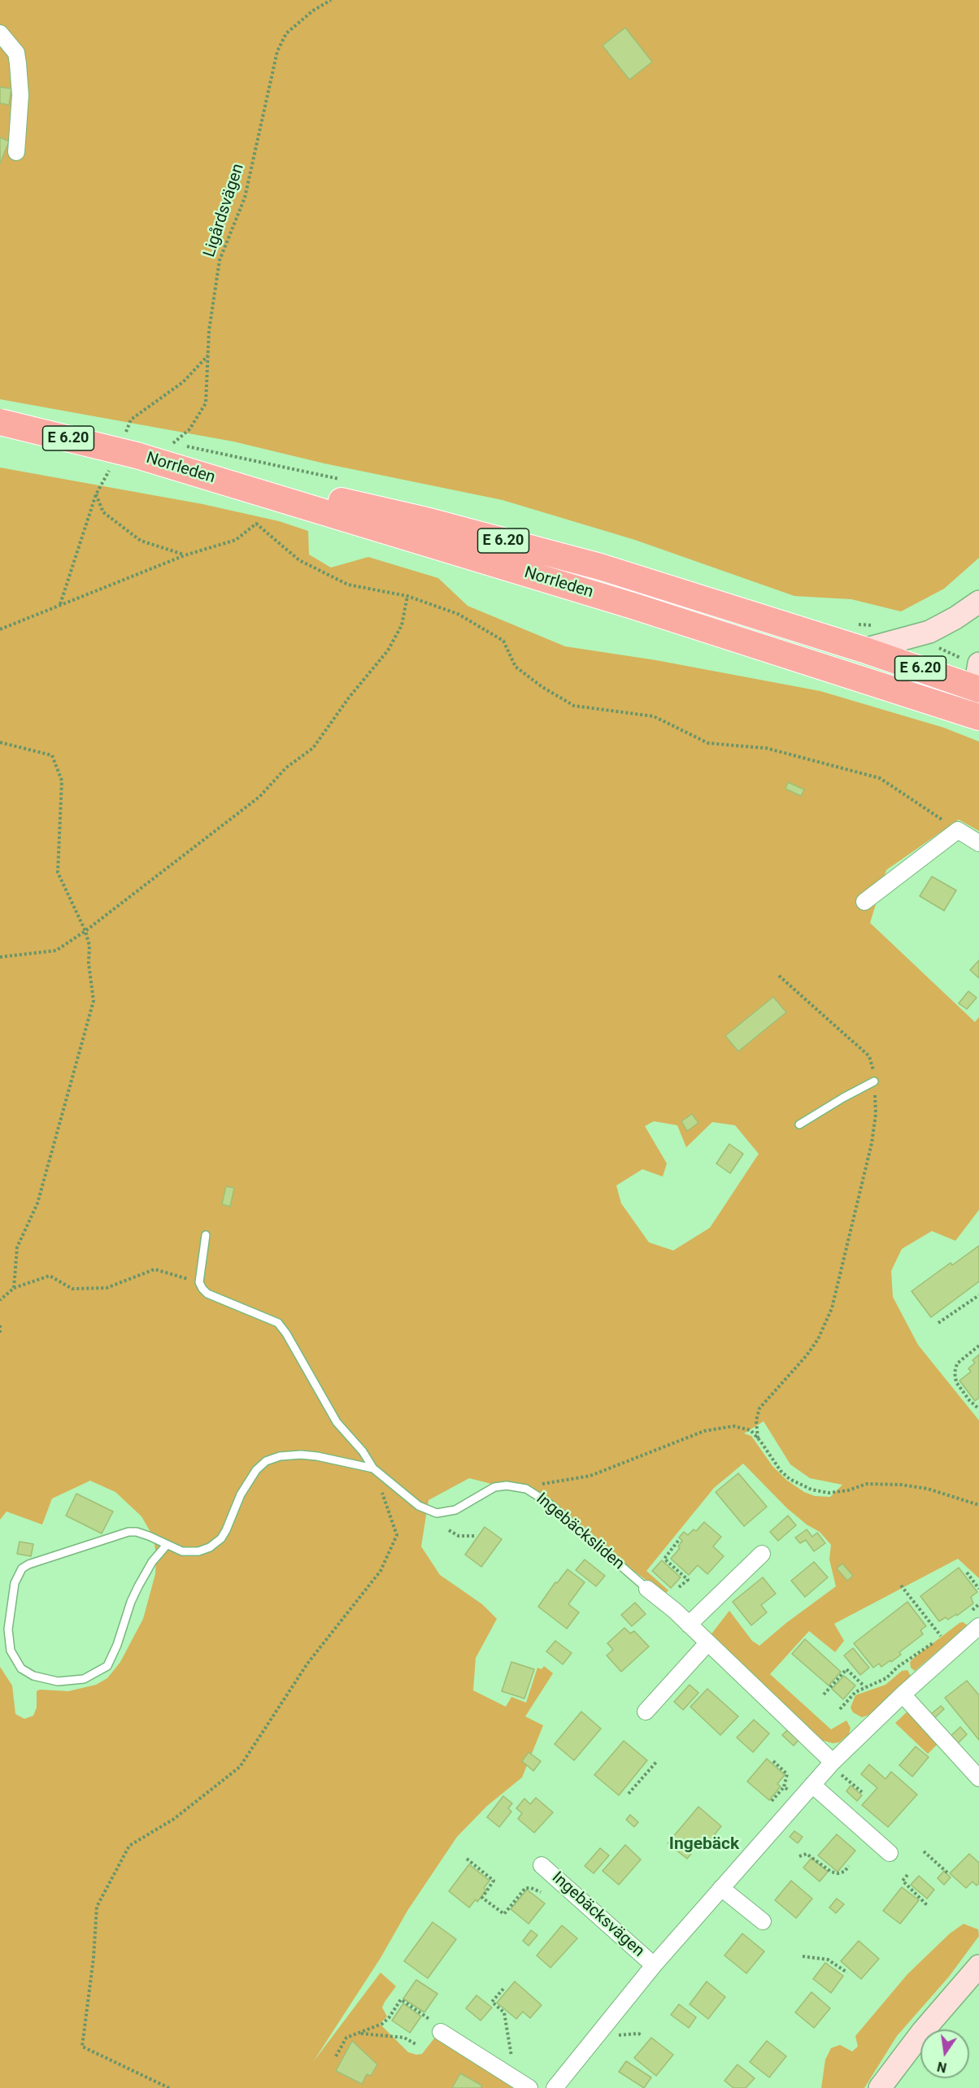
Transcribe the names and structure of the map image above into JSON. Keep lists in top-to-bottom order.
{
  "streets": {
    "highway": ["E 6.20", "Norrleden"],
    "street": ["Ingebäcksliden", "Ingebäcksvägen"],
    "path": ["Ligårdsvägen"]
  },
  "crossings": [
    ["Ingebäcksliden", "Ingebäcksvägen"]
  ],
  "districts": ["Ingebäck"],
  "north": "bottom"
}
